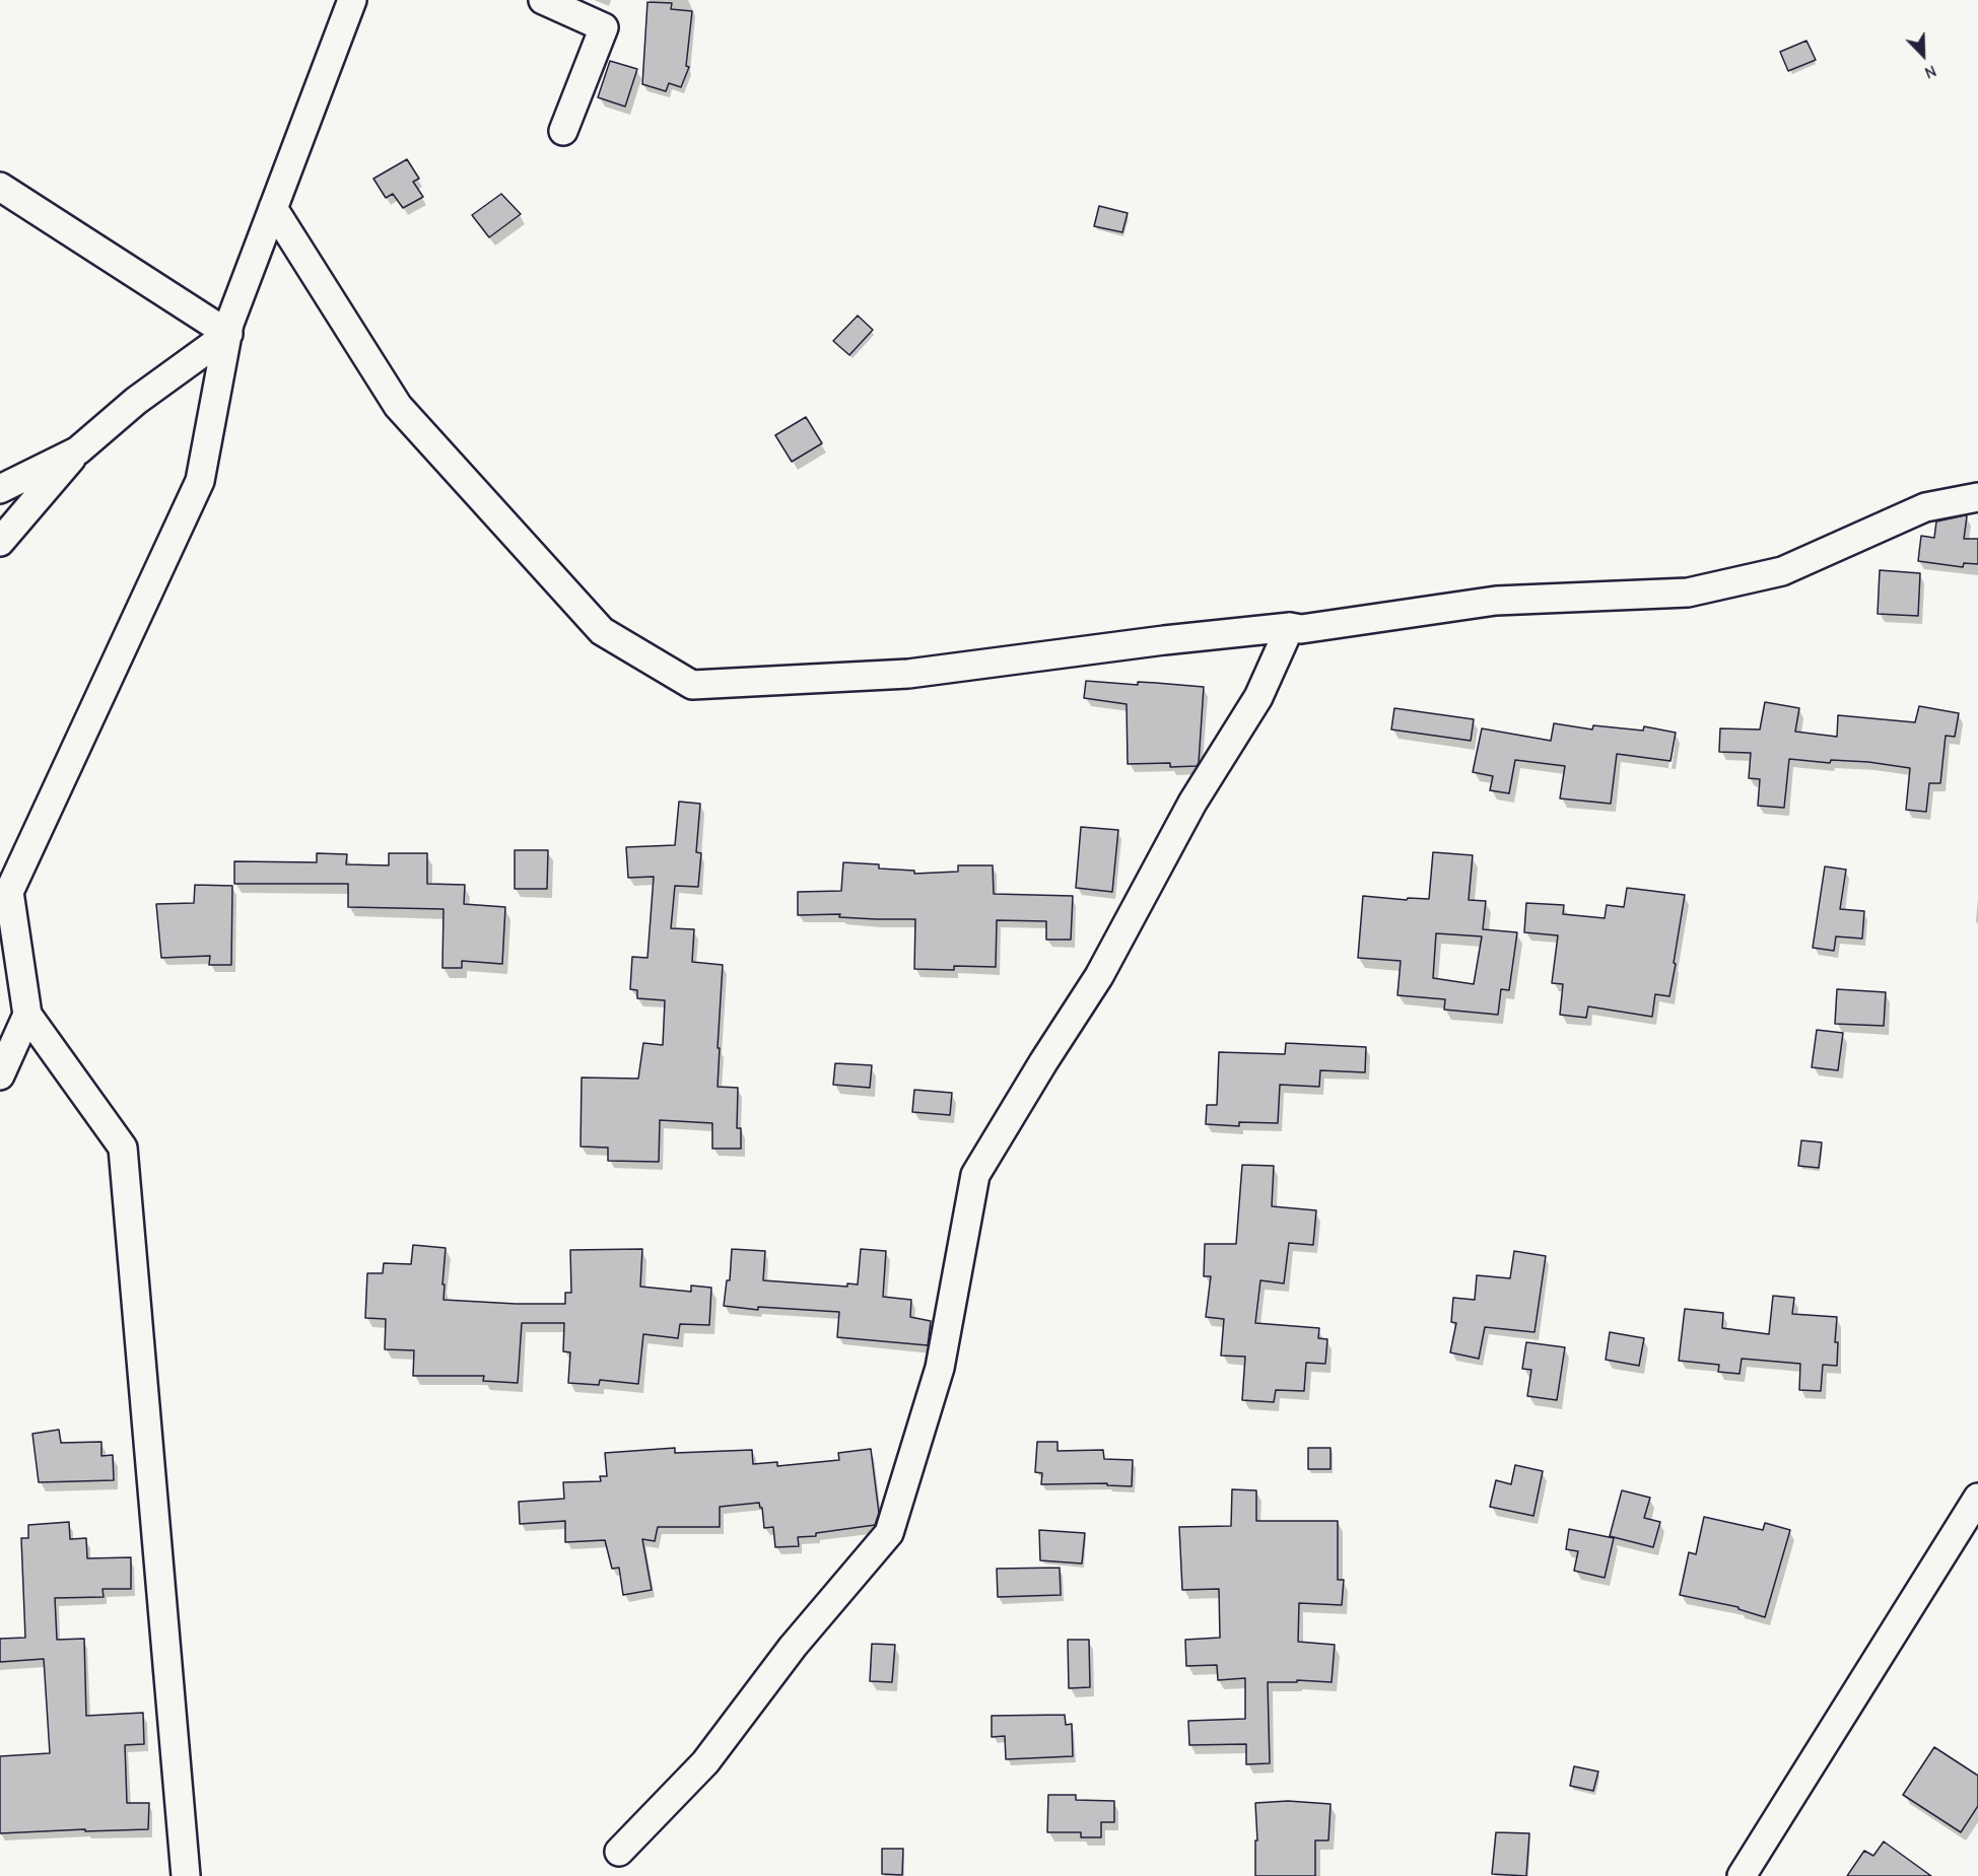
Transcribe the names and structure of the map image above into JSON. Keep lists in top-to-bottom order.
{
  "north": "bottom right"
}
